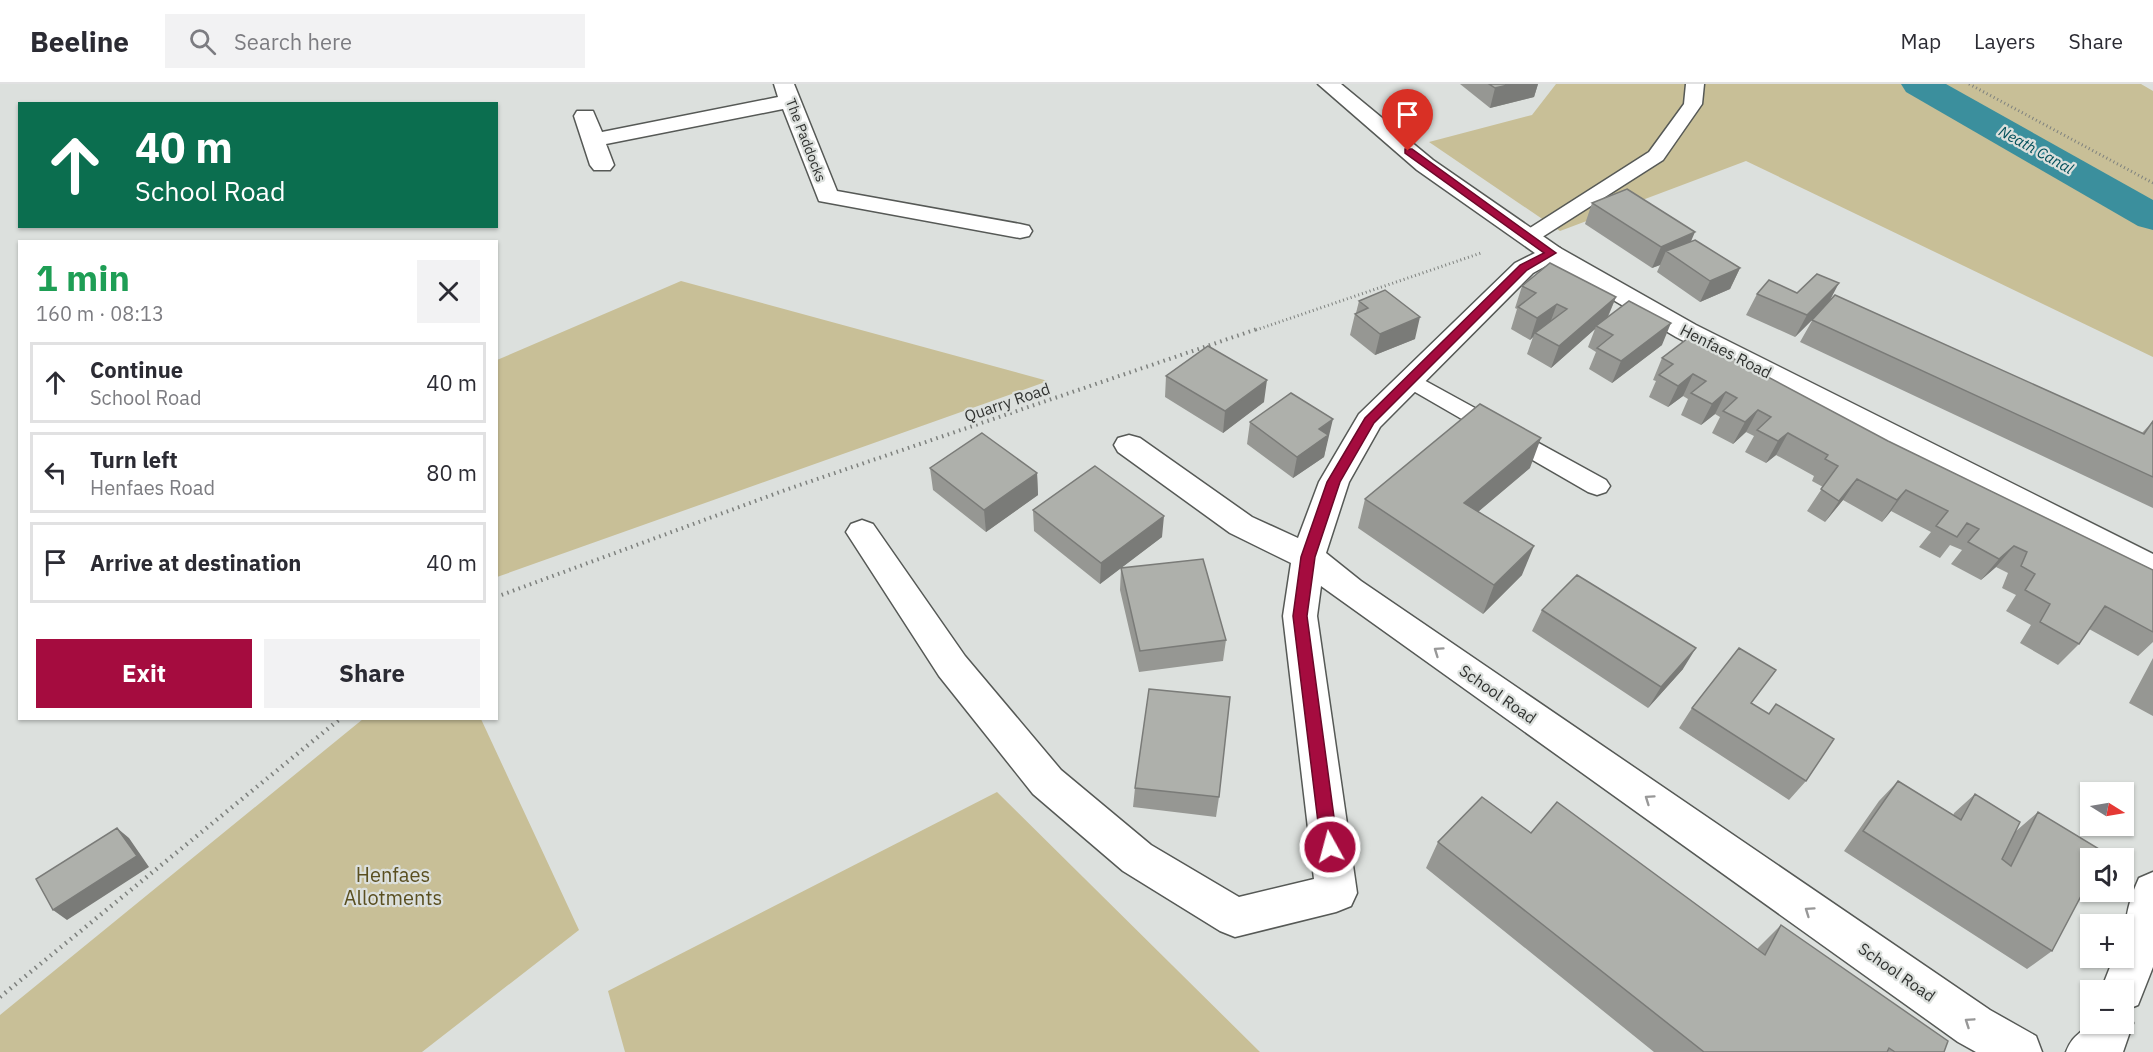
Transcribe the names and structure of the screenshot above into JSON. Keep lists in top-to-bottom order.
{
  "streets": {
    "street": ["The Paddocks", "Henfaes Road", "School Road"],
    "path": ["Quarry Road"]
  },
  "crossings": [
    ["Henfaes Road", "Quarry Road"]
  ],
  "one_way": ["School Road"],
  "water": ["Neath Canal"],
  "parks": ["Henfaes Allotments"],
  "north": "right",
  "page": {
    "header": "Beeline",
    "search": "Search here",
    "nav": ["Map", "Layers", "Share"],
    "turn": ["40 m", "School Road"],
    "heading": ["1 min", "160 m · 08:13"],
    "list": [
      {
        "name": "Continue",
        "note": "School Road",
        "value": "40 m"
      },
      {
        "name": "Turn left",
        "note": "Henfaes Road",
        "value": "80 m"
      },
      {
        "name": "Arrive at destination",
        "value": "40 m"
      }
    ],
    "buttons": ["Exit", "Share"],
    "map_buttons": ["+", "−"]
  }
}
